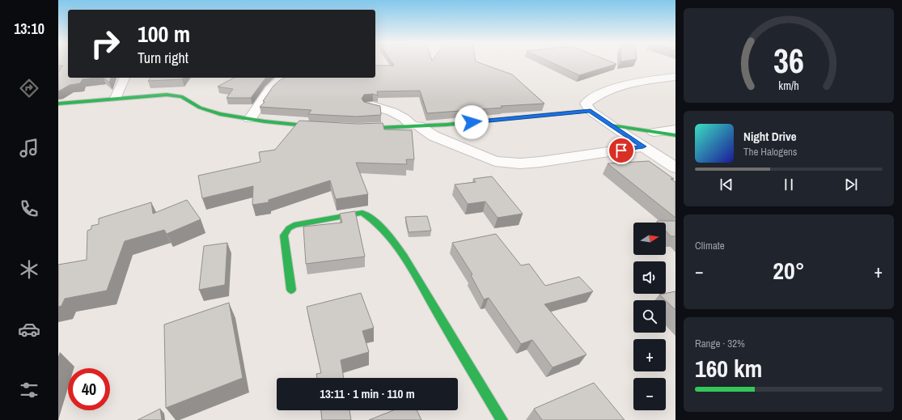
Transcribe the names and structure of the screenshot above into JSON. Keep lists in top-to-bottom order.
{
  "north": "right",
  "page": {
    "tabs": "13:10",
    "turn": ["100 m", "Turn right"],
    "song": ["Night Drive", "The Halogens"],
    "tile": [
      "Climate",
      ["Range · 32%", "160 km"]
    ],
    "map_buttons": ["+", "−"],
    "heat": ["−", "20°", "+"],
    "limit": "40",
    "trip": "13:11 · 1 min · 110 m",
    "gauge": ["36", "km/h"]
  }
}
